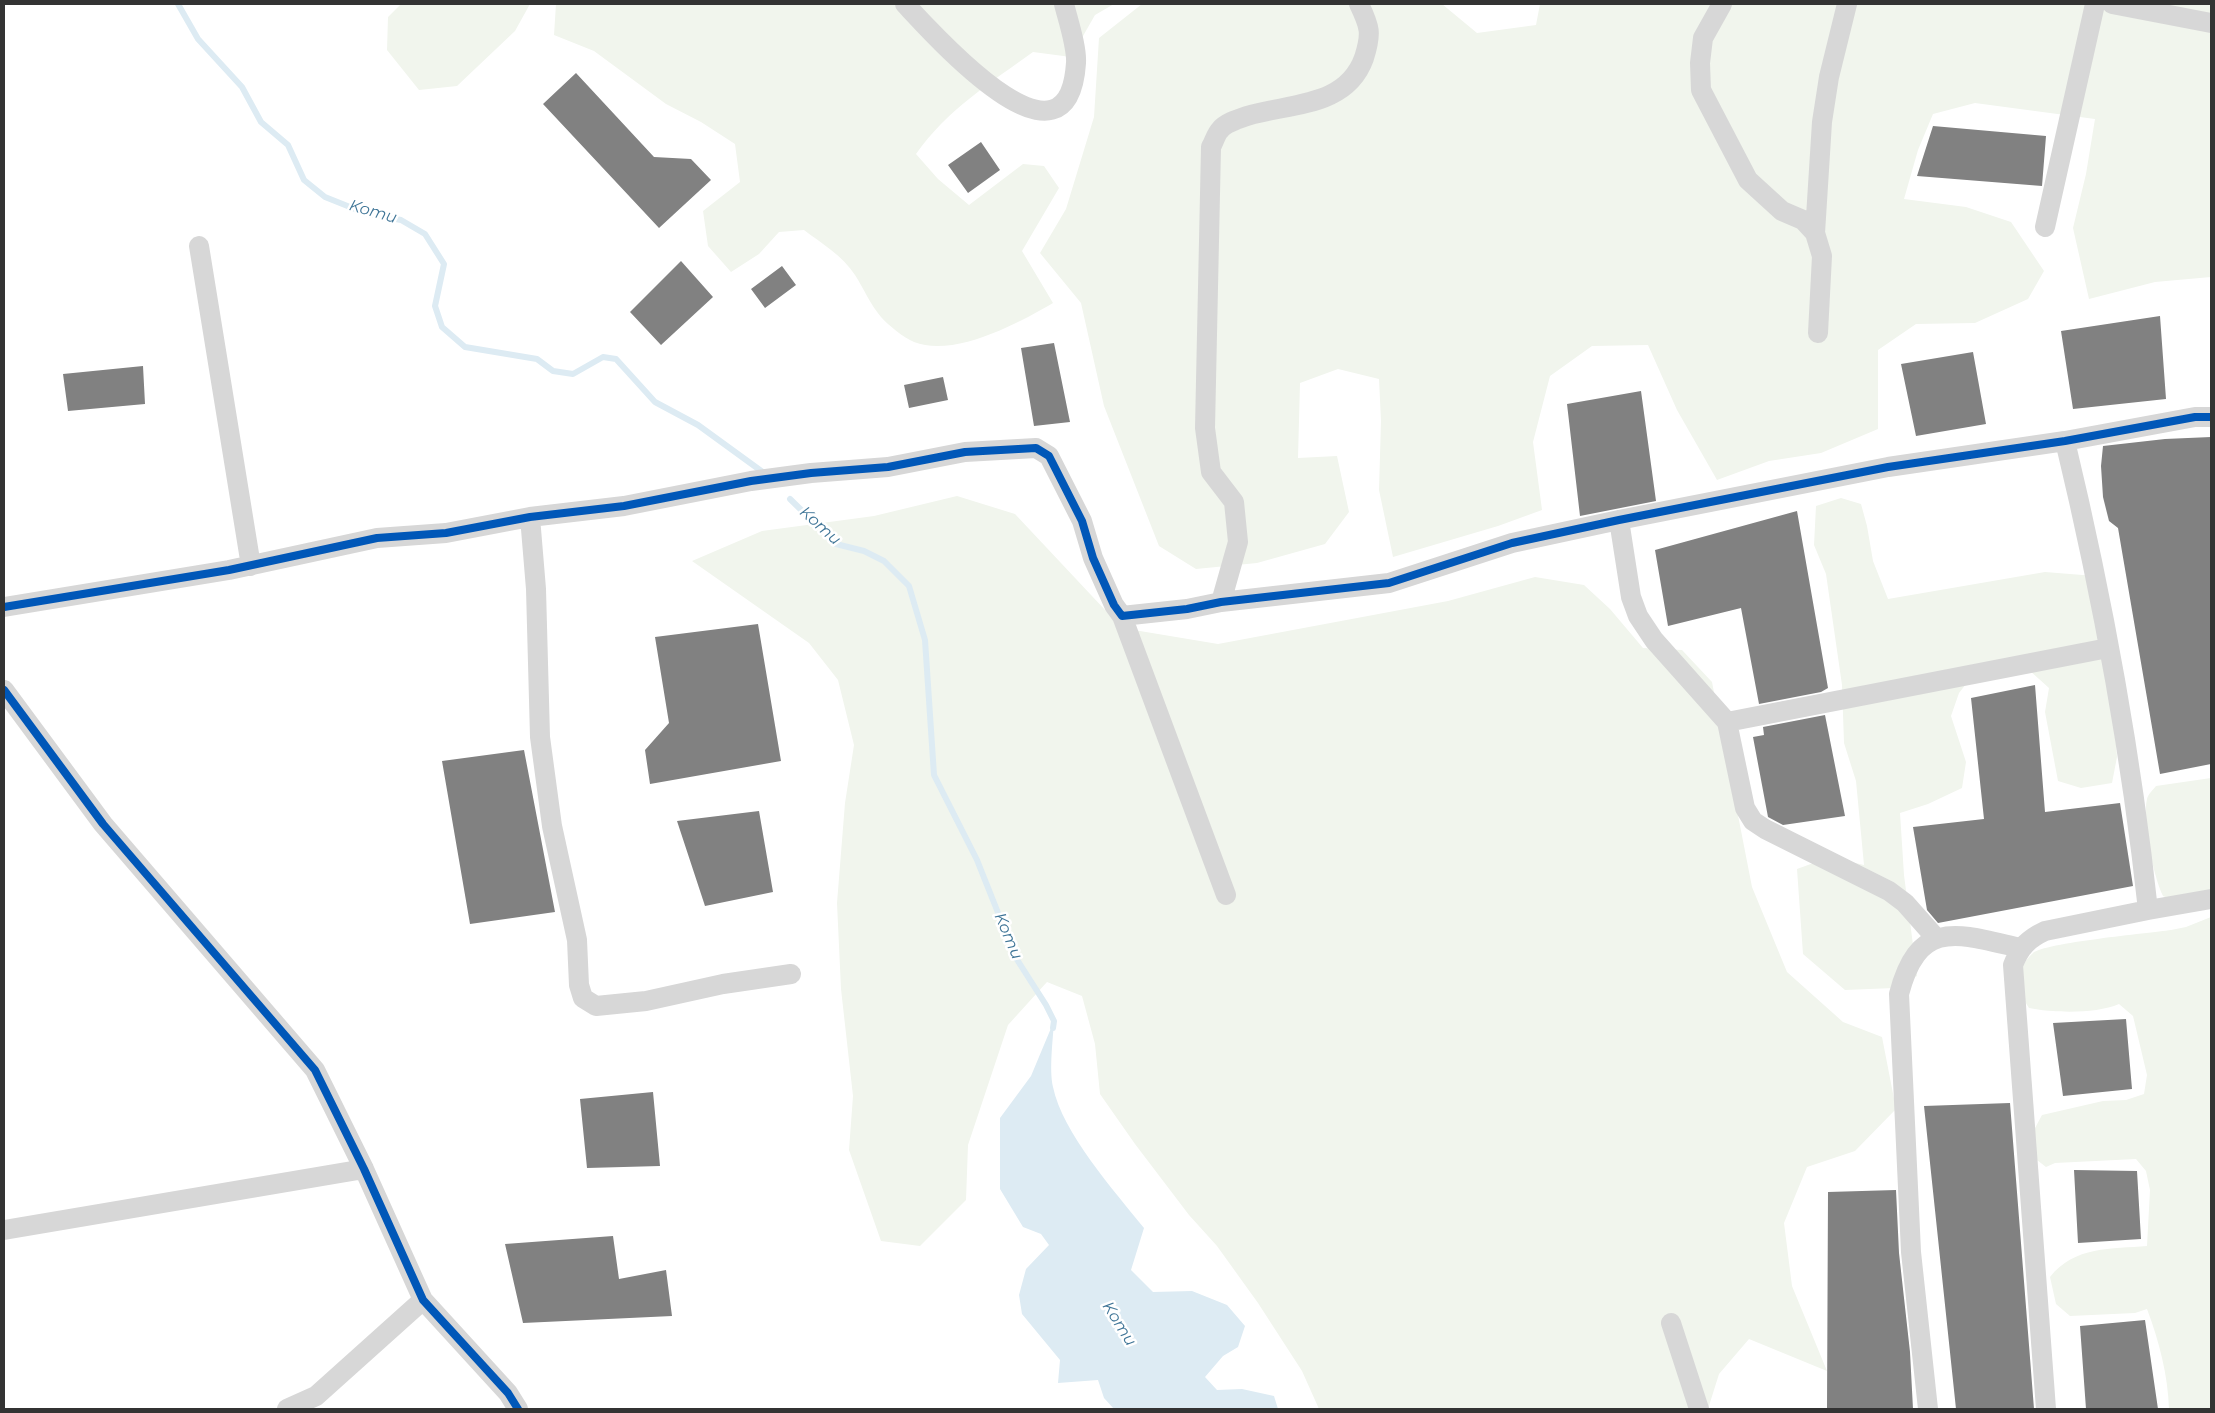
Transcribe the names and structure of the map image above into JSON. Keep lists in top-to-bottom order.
{
  "water": ["Komu"]
}
